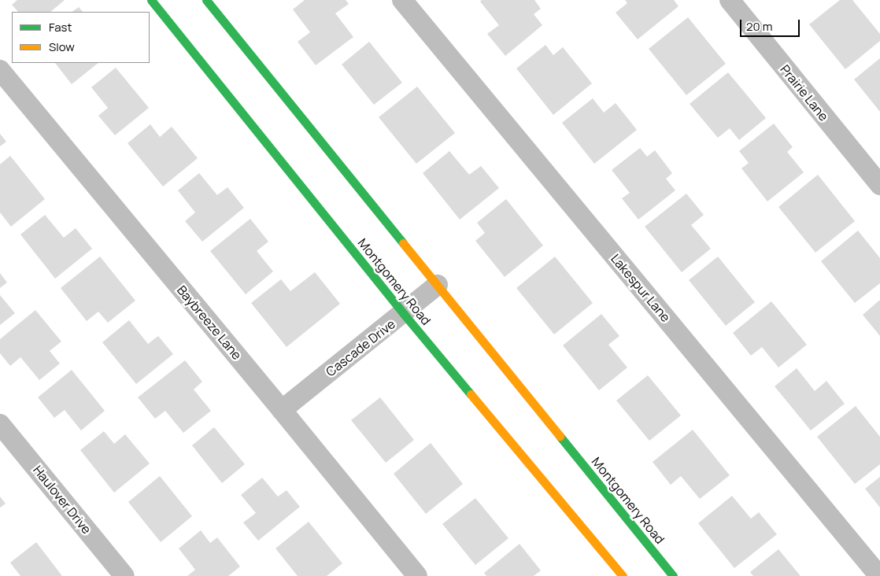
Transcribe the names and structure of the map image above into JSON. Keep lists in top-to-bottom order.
{
  "streets": {
    "main road": ["Montgomery Road"],
    "street": [
      "Prairie Lane",
      "Lakespur Lane",
      "Baybreeze Lane",
      "Cascade Drive",
      "Haulover Drive"
    ]
  },
  "crossings": [
    ["Montgomery Road", "Cascade Drive"],
    ["Baybreeze Lane", "Cascade Drive"]
  ],
  "legend": ["Fast", "Slow"],
  "scale_bar": "20 m"
}
